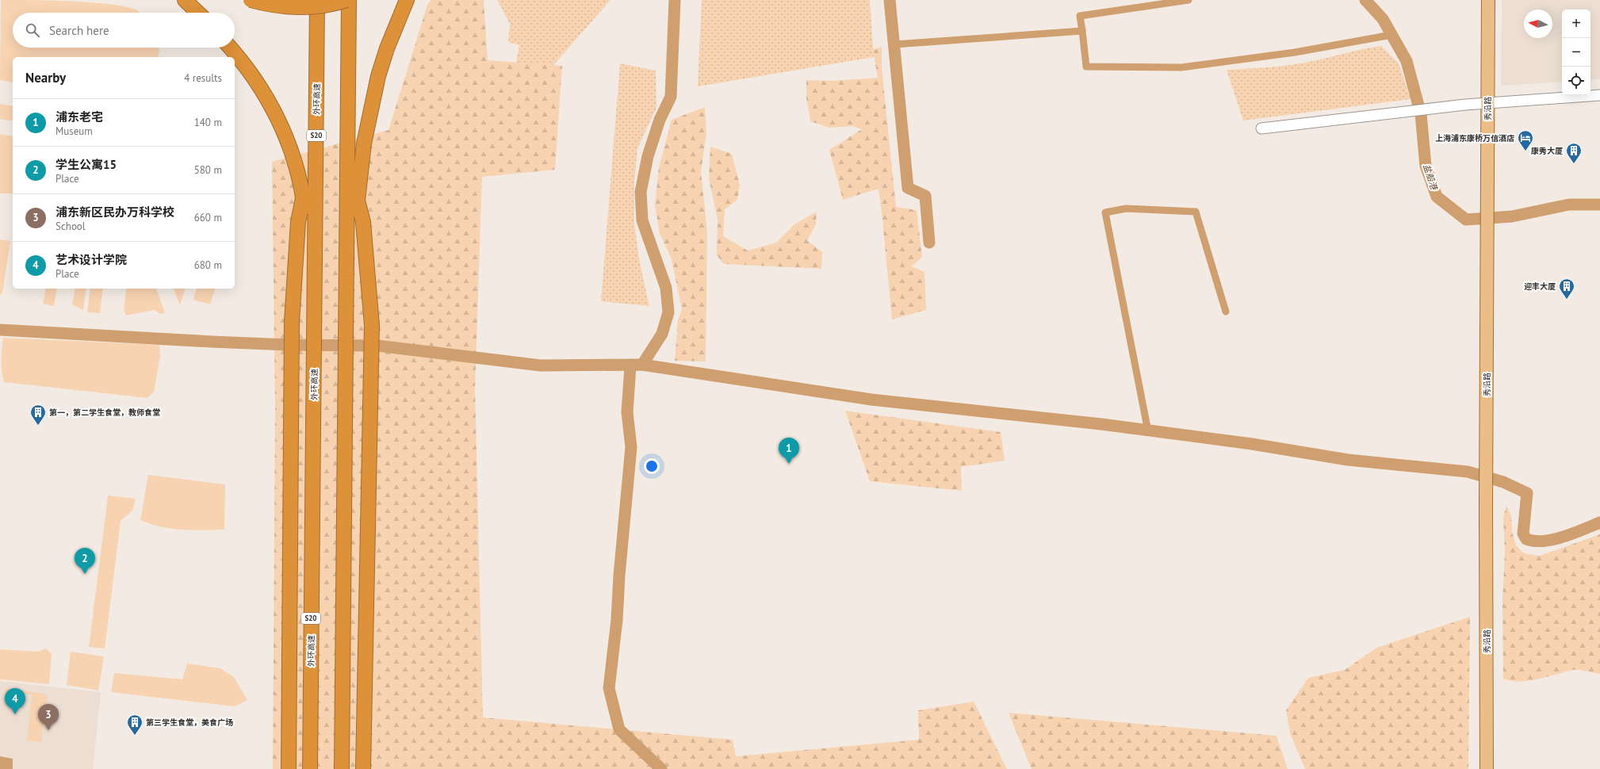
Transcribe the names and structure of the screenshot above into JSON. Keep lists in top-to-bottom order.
{
  "streets": {
    "highway": ["外环高速", "S20"],
    "main road": ["秀沿路"]
  },
  "water": ["盐船港"],
  "places": {
    "hotel": ["上海浦东康桥万信酒店"],
    "building": [
      "康秀大厦",
      "迎丰大厦",
      "第一，第二学生食堂，教师食堂",
      "第三学生食堂，美食广场"
    ]
  },
  "north": "left",
  "page": {
    "map_buttons": ["+", "−"],
    "search": "Search here",
    "heading": ["Nearby", "4 results"],
    "list": [
      {
        "mark": "1",
        "name": "浦东老宅",
        "note": "Museum",
        "value": "140 m"
      },
      {
        "mark": "2",
        "name": "学生公寓15",
        "note": "Place",
        "value": "580 m"
      },
      {
        "mark": "3",
        "name": "浦东新区民办万科学校",
        "note": "School",
        "value": "660 m"
      },
      {
        "mark": "4",
        "name": "艺术设计学院",
        "note": "Place",
        "value": "680 m"
      }
    ],
    "pins": [
      "1",
      "2",
      "4",
      "3"
    ]
  }
}
